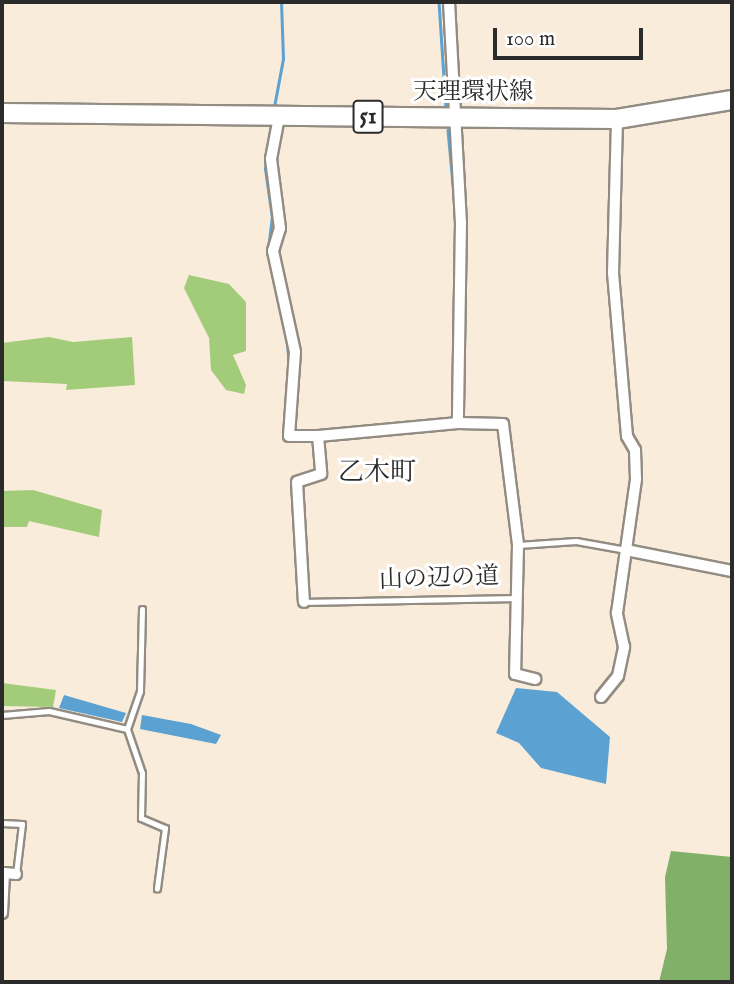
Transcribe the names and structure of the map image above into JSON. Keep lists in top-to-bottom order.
{
  "streets": {
    "main road": ["天理環状線", "51"],
    "street": ["山の辺の道"]
  },
  "districts": ["乙木町"],
  "scale_bar": "100 m"
}
